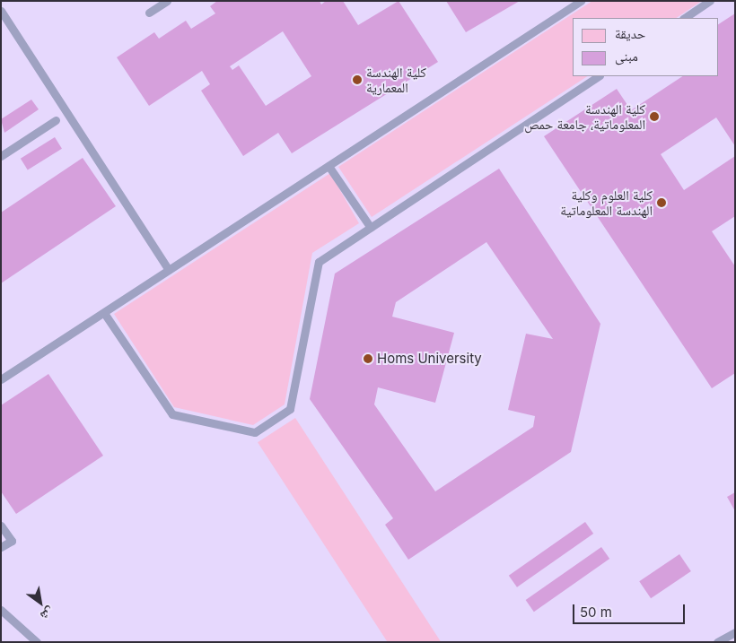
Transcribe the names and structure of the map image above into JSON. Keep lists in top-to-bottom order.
{
  "places": [
    "كلية الهندسة المعمارية",
    "كلية الهندسة المعلوماتية، جامعة حمص",
    "كلية العلوم وكلية الهندسة المعلوماتية",
    "Homs University"
  ],
  "legend": ["حديقة", "مبنى"],
  "scale_bar": "50 m",
  "north": "bottom right"
}
